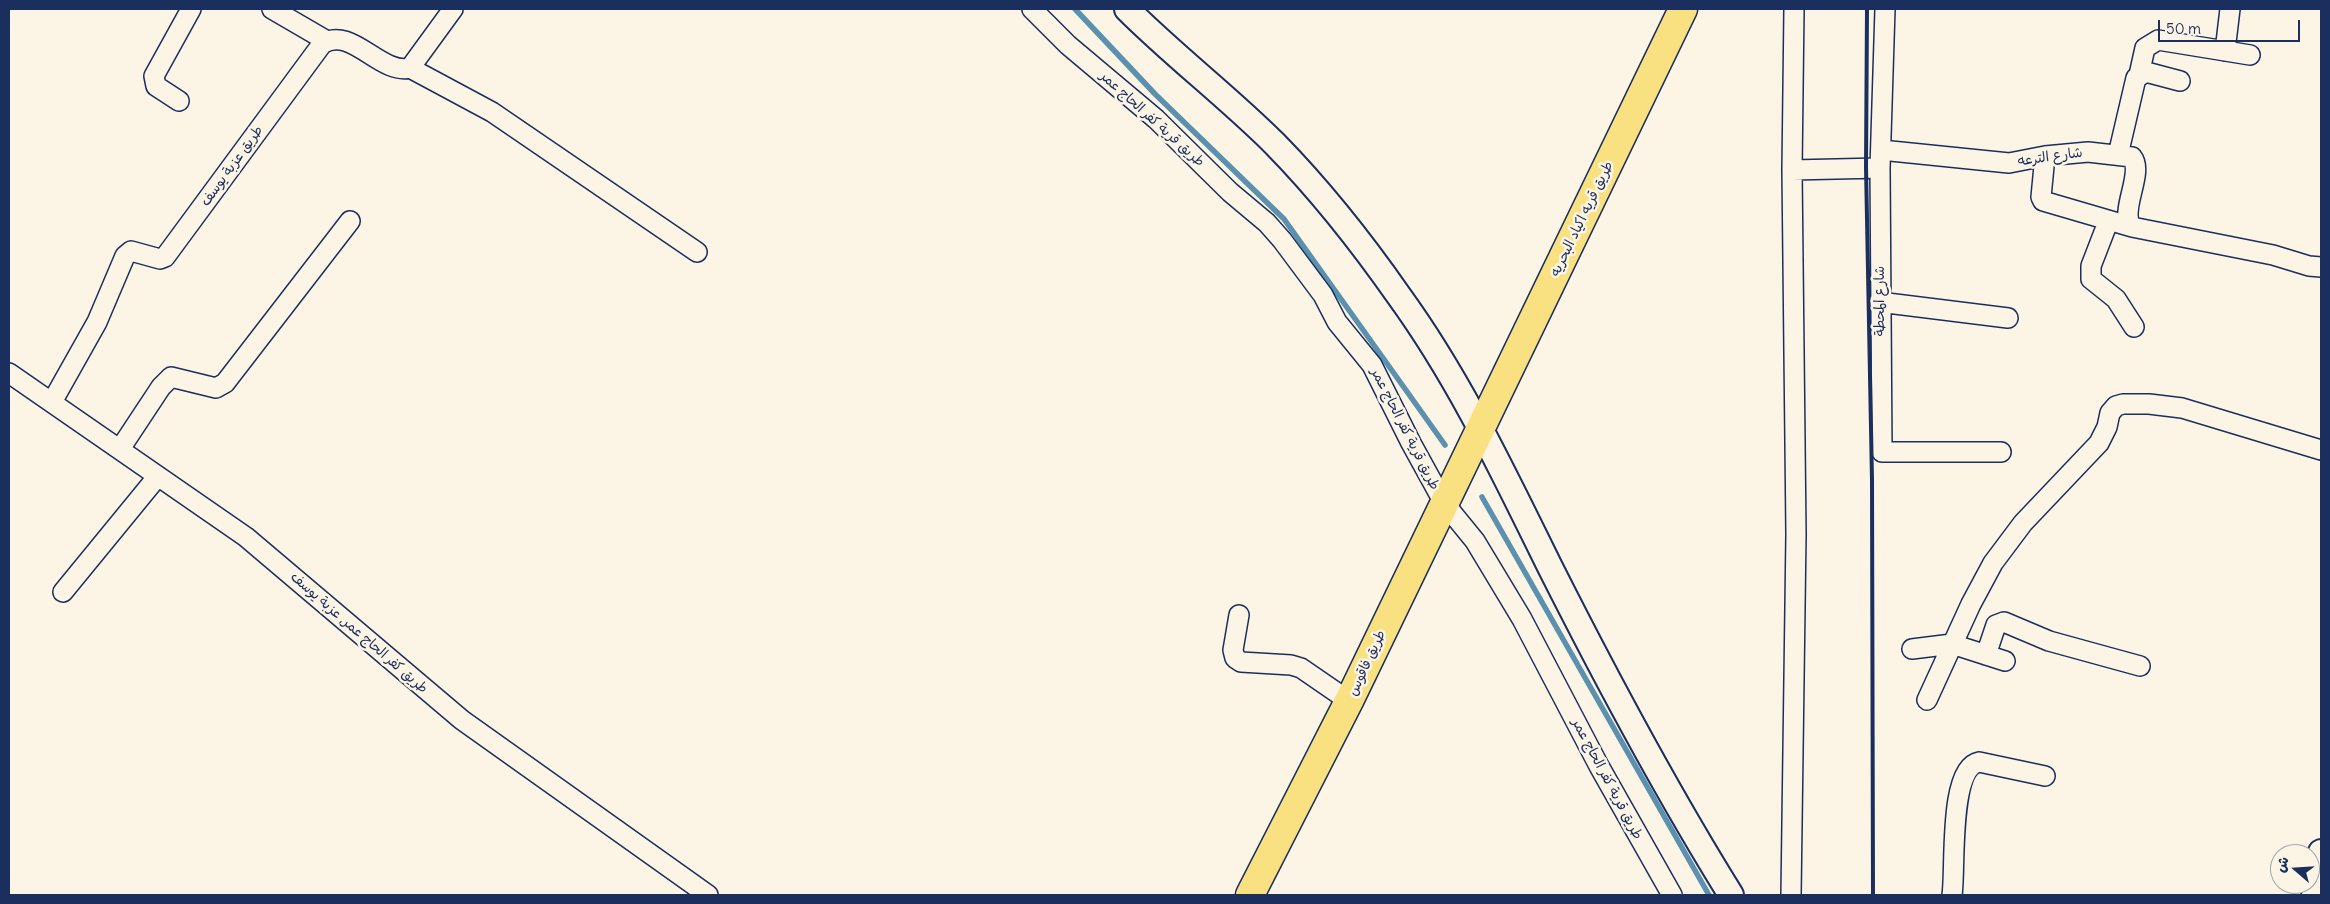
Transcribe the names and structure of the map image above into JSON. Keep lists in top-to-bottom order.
{
  "streets": {
    "main road": ["طريق قريه اكياد البحريه", "طريق فاقوس"],
    "street": [
      "طريق قرية كفر الحاج عمر",
      "شارع الترعه",
      "طريق عزبة يوسف",
      "شارع المحطة",
      "طريق كفر الحاج عمر, عزبة يوسف"
    ]
  },
  "crossings": [
    ["طريق قرية كفر الحاج عمر", "طريق فاقوس"],
    ["شارع الترعه", "شارع المحطة"],
    ["طريق عزبة يوسف", "طريق كفر الحاج عمر, عزبة يوسف"],
    ["طريق قريه اكياد البحريه", "طريق فاقوس"]
  ],
  "scale_bar": "50 m",
  "north": "left"
}
